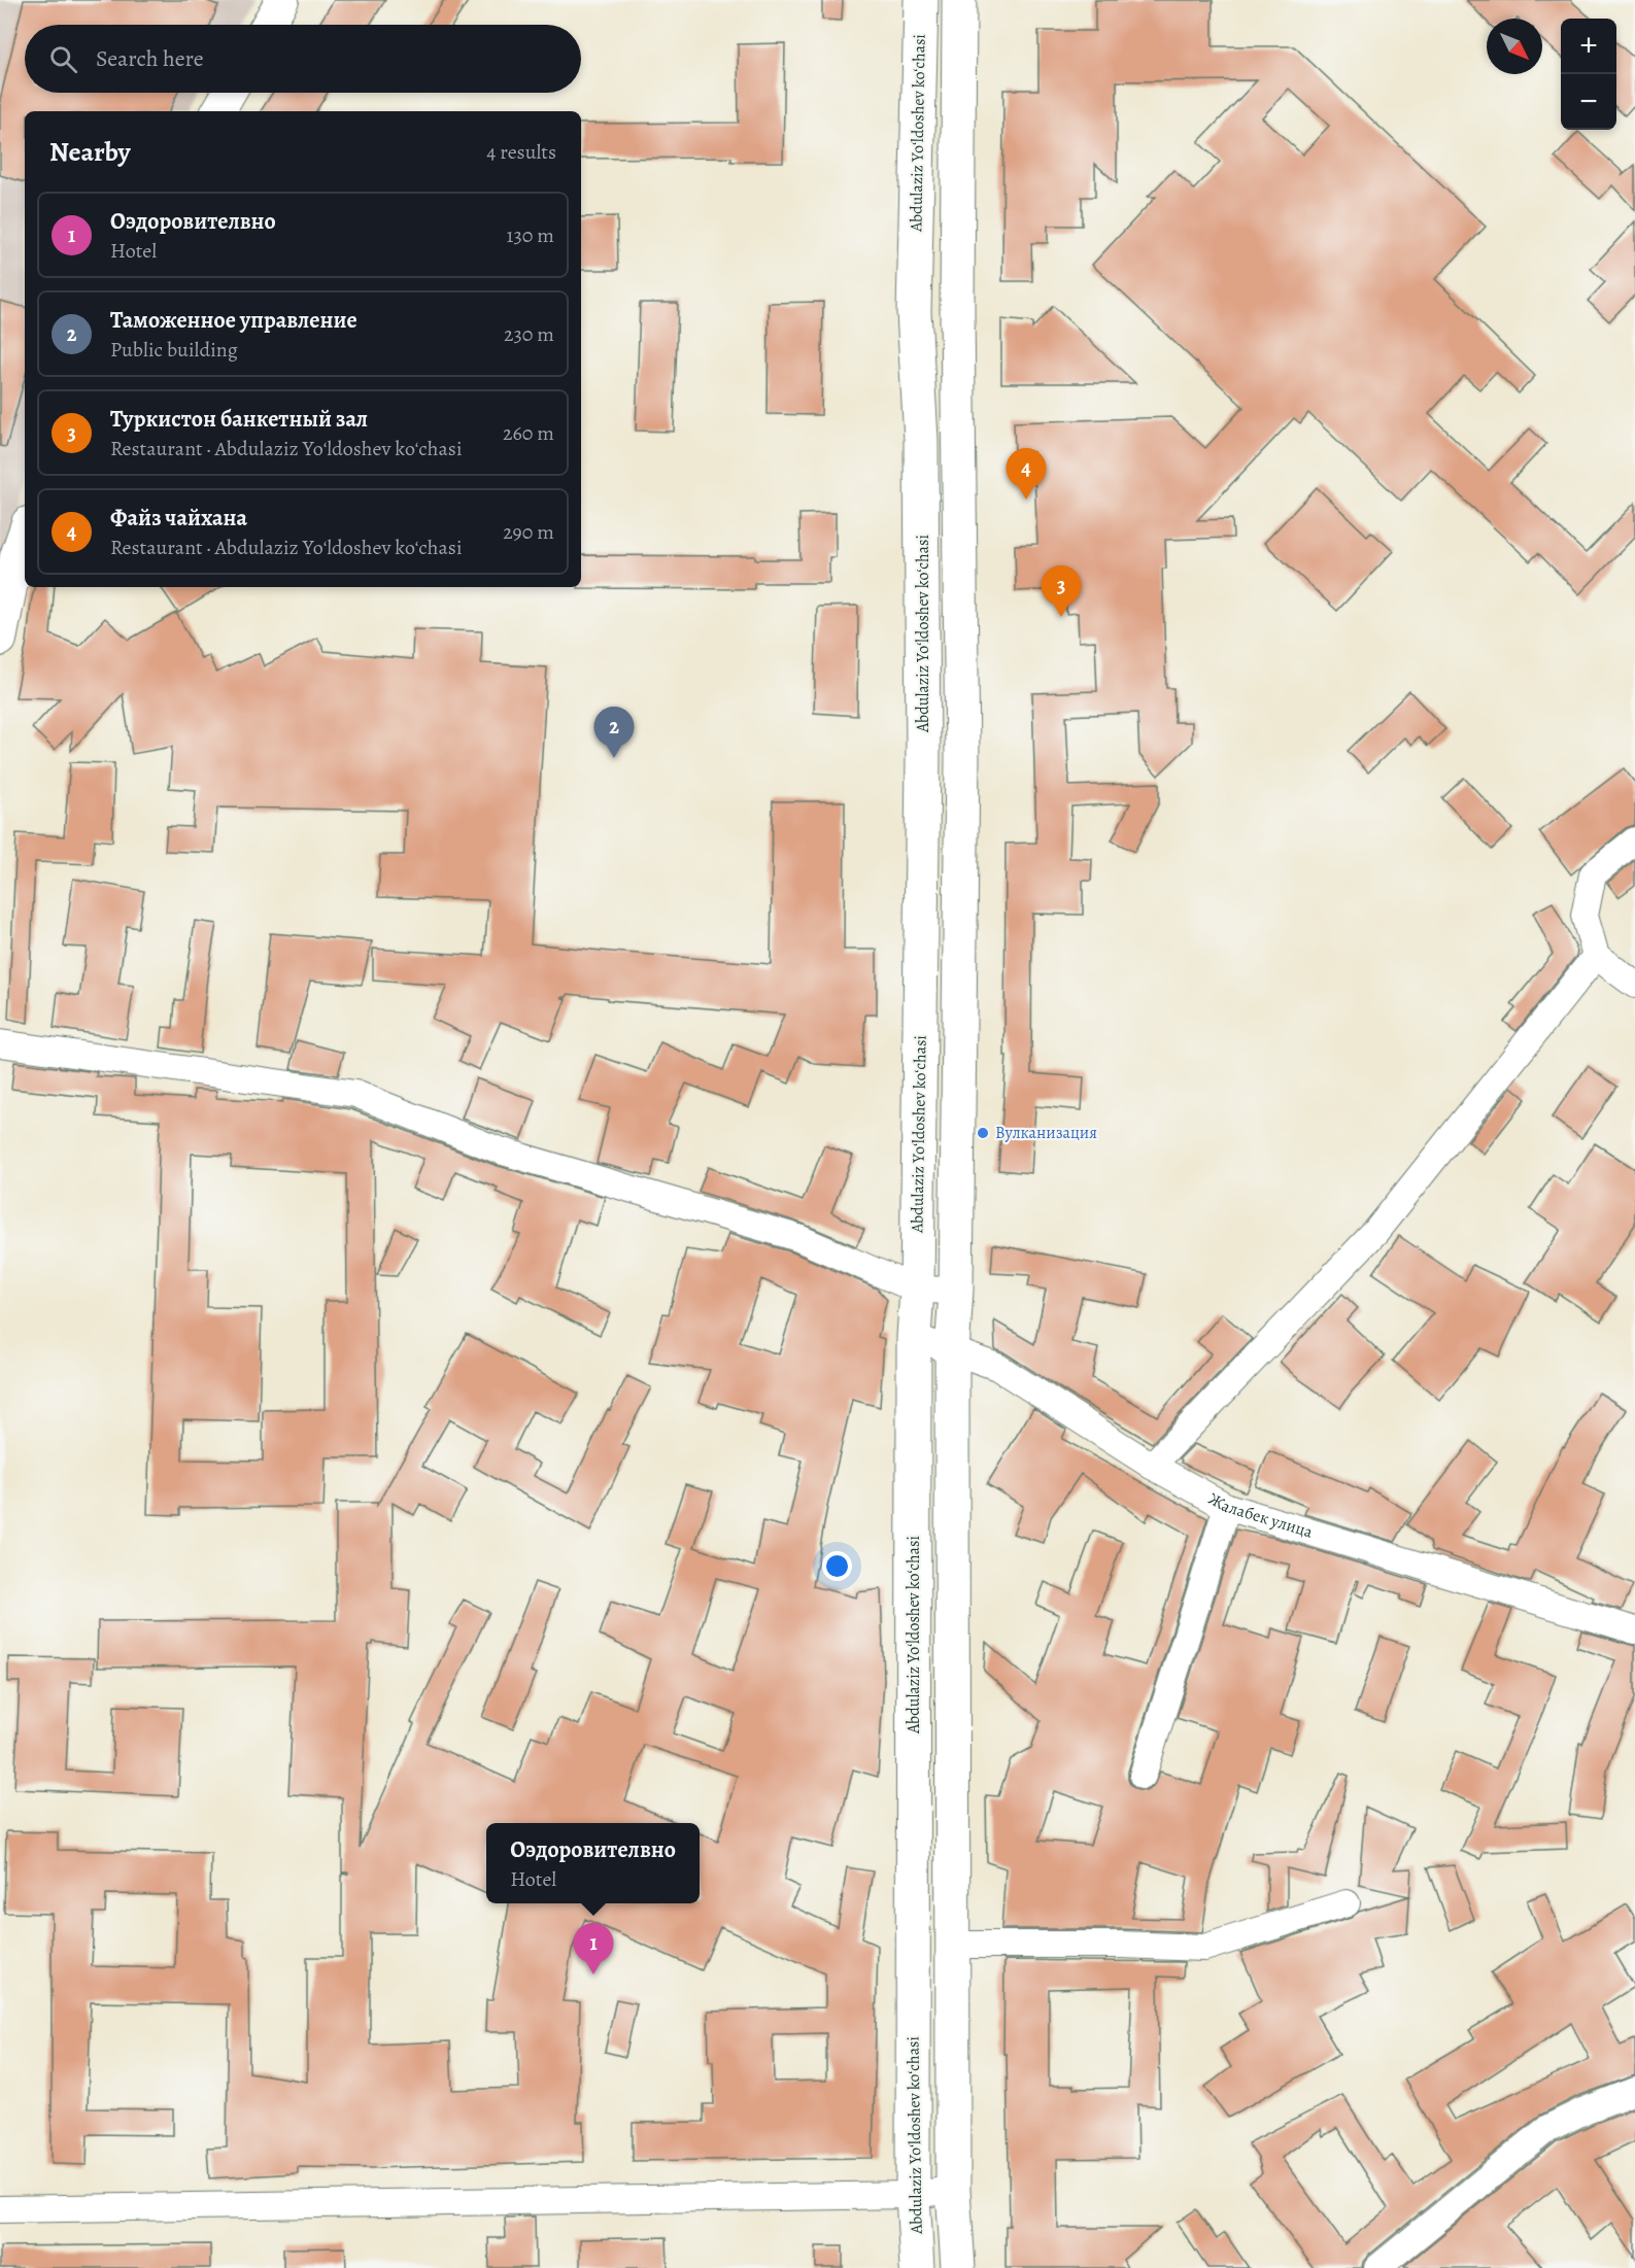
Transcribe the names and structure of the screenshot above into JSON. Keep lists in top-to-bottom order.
{
  "streets": {
    "main road": ["Abdulaziz Yoʻldoshev koʻchasi"],
    "street": ["Жалабек улица"]
  },
  "crossings": [
    ["Abdulaziz Yoʻldoshev koʻchasi", "Жалабек улица"]
  ],
  "places": ["Вулканизация"],
  "north": "bottom right",
  "page": {
    "map_buttons": ["+", "−"],
    "search": "Search here",
    "heading": ["Nearby", "4 results"],
    "list": [
      {
        "mark": "1",
        "name": "Оэдоровителвно",
        "note": "Hotel",
        "value": "130 m"
      },
      {
        "mark": "2",
        "name": "Таможенное управление",
        "note": "Public building",
        "value": "230 m"
      },
      {
        "mark": "3",
        "name": "Туркистон банкетный зал",
        "note": "Restaurant · Abdulaziz Yoʻldoshev koʻchasi",
        "value": "260 m"
      },
      {
        "mark": "4",
        "name": "Файз чайхана",
        "note": "Restaurant · Abdulaziz Yoʻldoshev koʻchasi",
        "value": "290 m"
      }
    ],
    "pins": [
      "4",
      "3",
      "2",
      "1"
    ],
    "popup": ["Оэдоровителвно", "Hotel"]
  }
}
